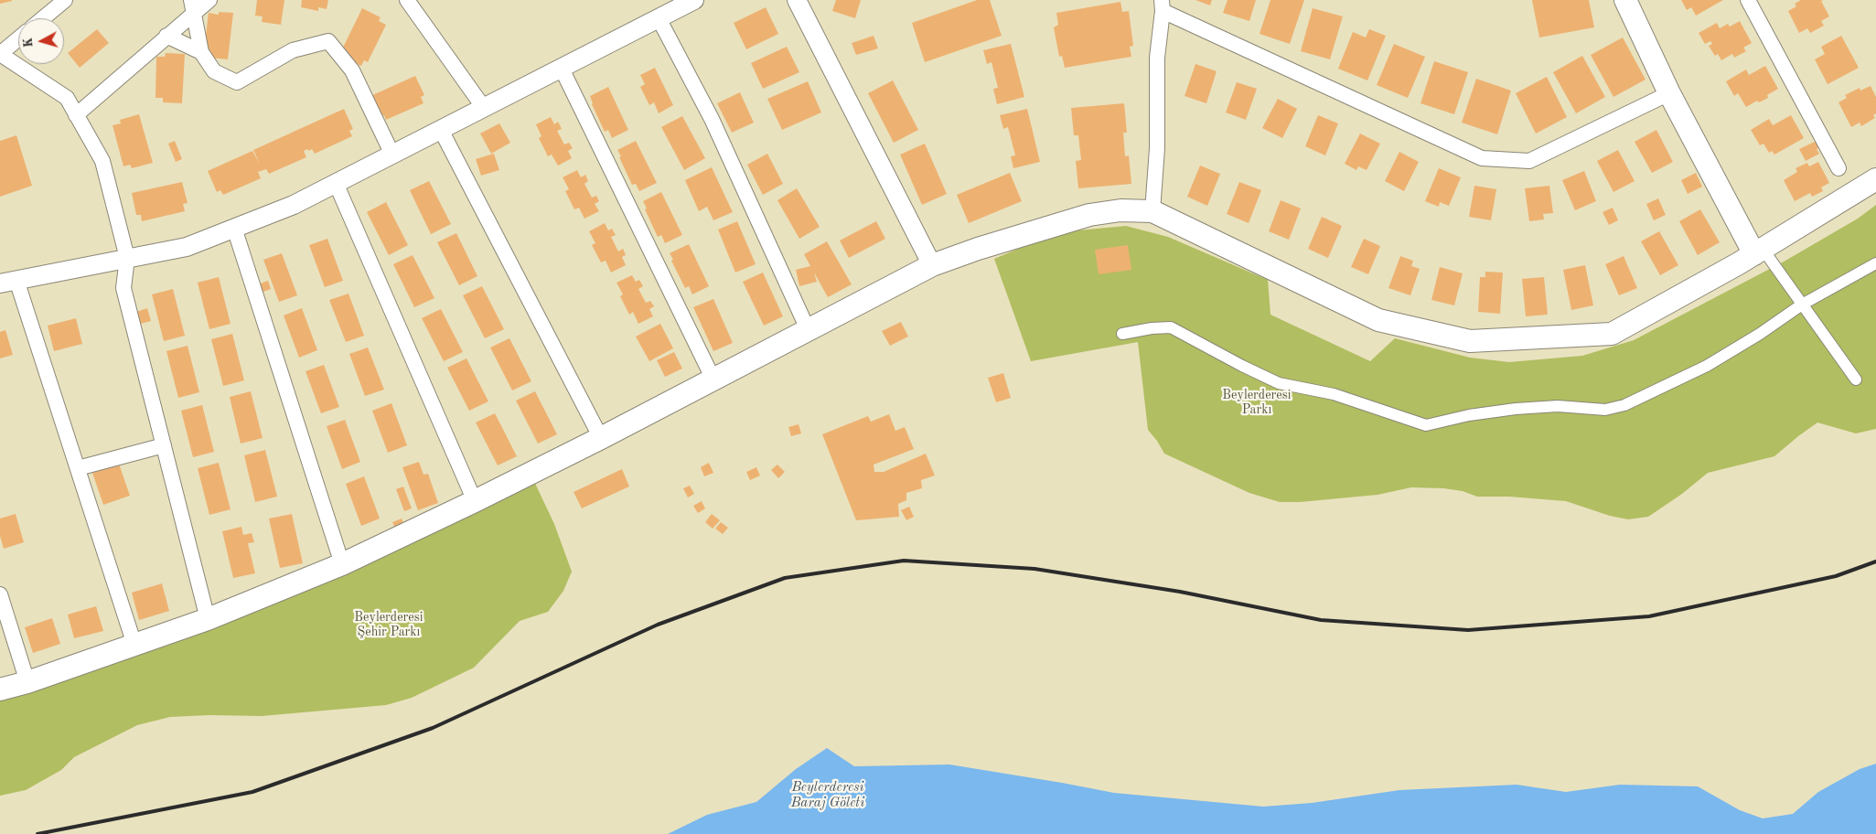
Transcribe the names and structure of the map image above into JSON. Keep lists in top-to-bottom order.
{
  "water": ["Beylerderesi Baraj Göleti"],
  "parks": ["Beylerderesi Parkı", "Beylerderesi Şehir Parkı"],
  "north": "left"
}
